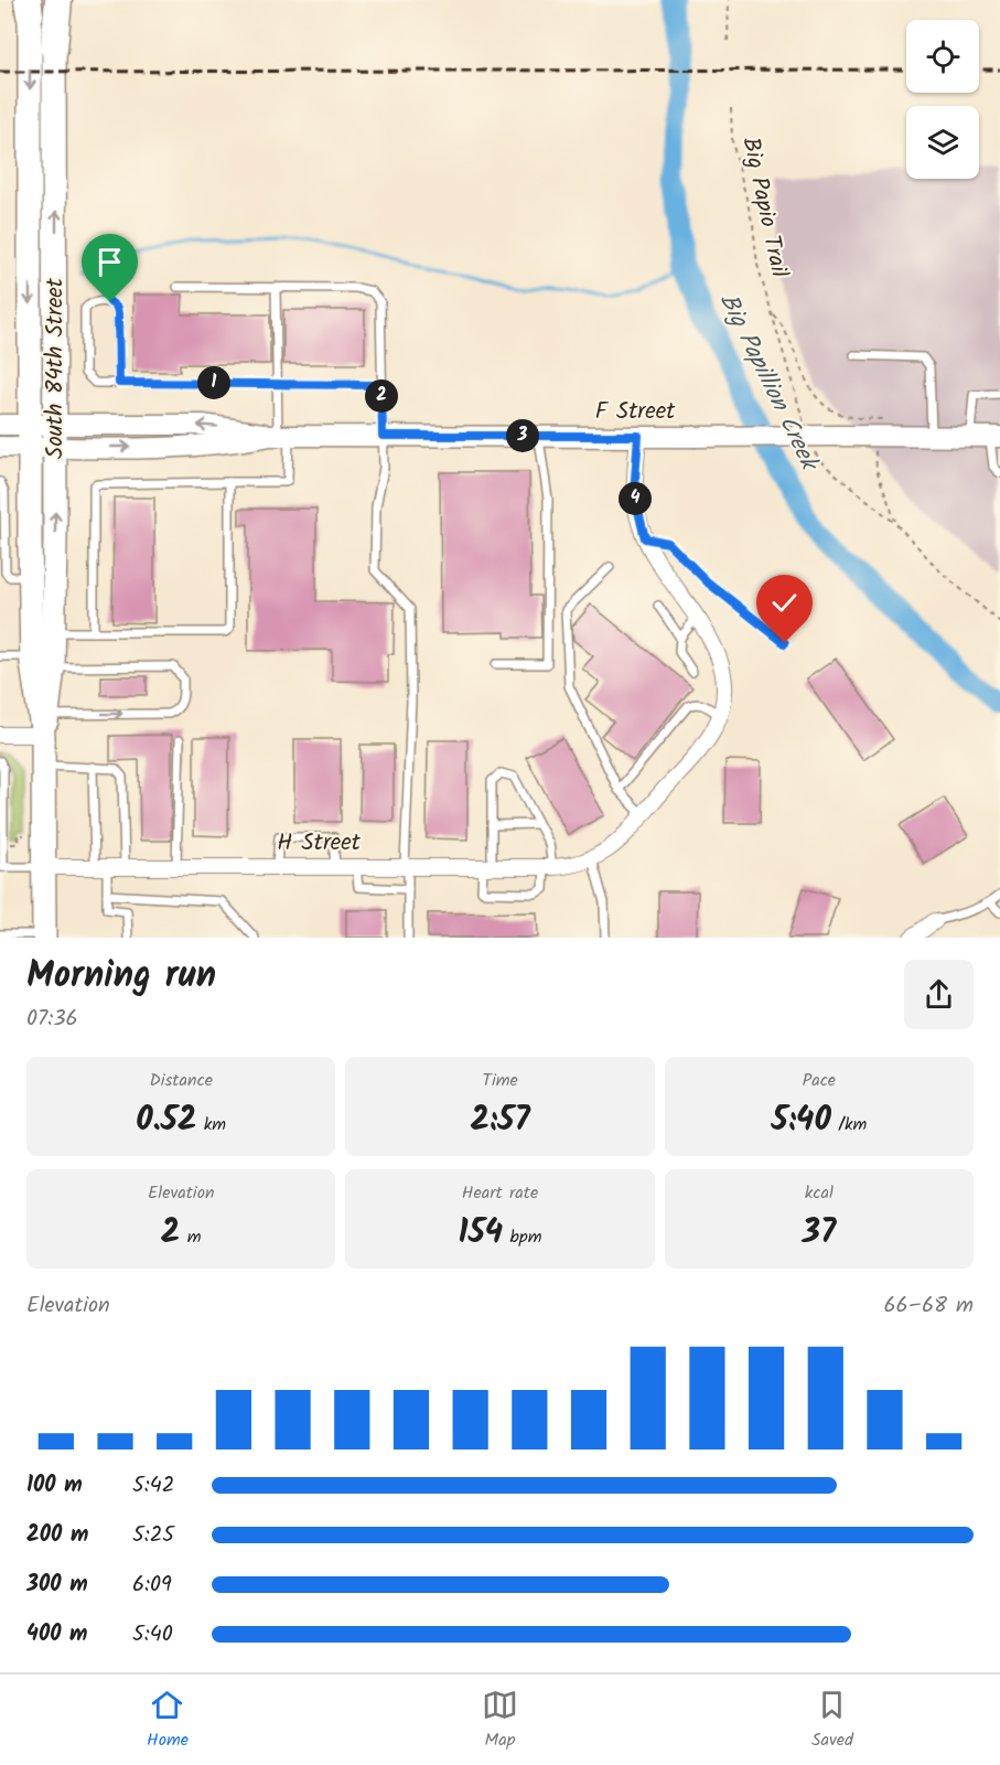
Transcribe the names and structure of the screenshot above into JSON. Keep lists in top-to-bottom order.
{
  "streets": {
    "main road": ["South 84th Street"],
    "street": ["F Street", "H Street"],
    "path": ["Big Papio Trail"]
  },
  "crossings": [
    ["South 84th Street", "F Street"],
    ["South 84th Street", "H Street"]
  ],
  "water": ["Big Papillion Creek"],
  "page": {
    "pins": [
      "1",
      "2",
      "3",
      "4"
    ],
    "heading": ["Morning run", "07:36"],
    "stats": [
      ["Distance", "0.52 km"],
      ["Time", "2:57"],
      ["Pace", "5:40 /km"],
      ["Elevation", "2 m"],
      ["Heart rate", "154 bpm"],
      ["kcal", "37"]
    ],
    "chart": ["Elevation", "66–68 m"],
    "list": [
      {
        "name": "100 m",
        "note": "5:42"
      },
      {
        "name": "200 m",
        "note": "5:25"
      },
      {
        "name": "300 m",
        "note": "6:09"
      },
      {
        "name": "400 m",
        "note": "5:40"
      }
    ],
    "tabs": ["Home", "Map", "Saved"]
  }
}
